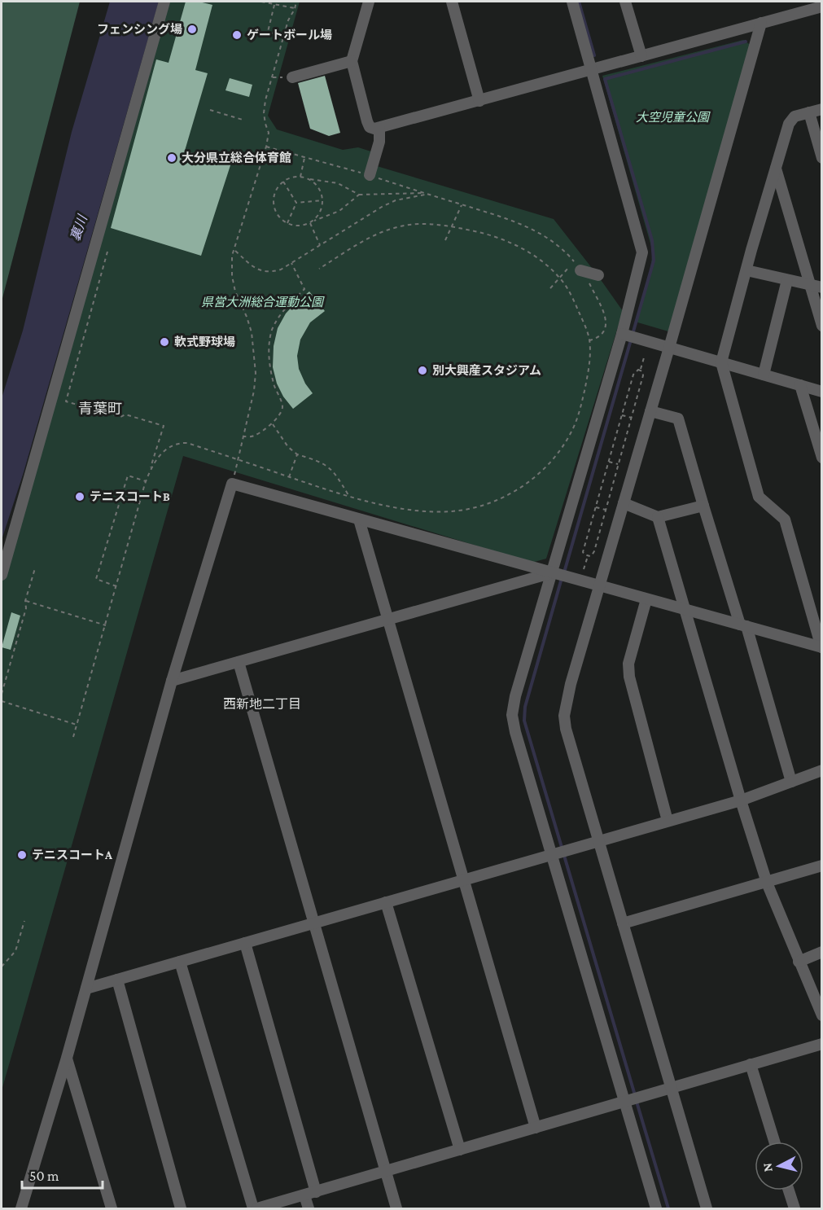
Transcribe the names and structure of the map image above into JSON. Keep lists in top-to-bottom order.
{
  "districts": ["青葉町", "西新地二丁目"],
  "water": ["裏川"],
  "parks": ["大空児童公園", "県営大洲総合運動公園"],
  "places": [
    "フェンシング場",
    "ゲートボール場",
    "大分県立総合体育館",
    "軟式野球場",
    "別大興産スタジアム",
    "テニスコートB",
    "テニスコートA"
  ],
  "scale_bar": "50 m",
  "north": "left"
}
